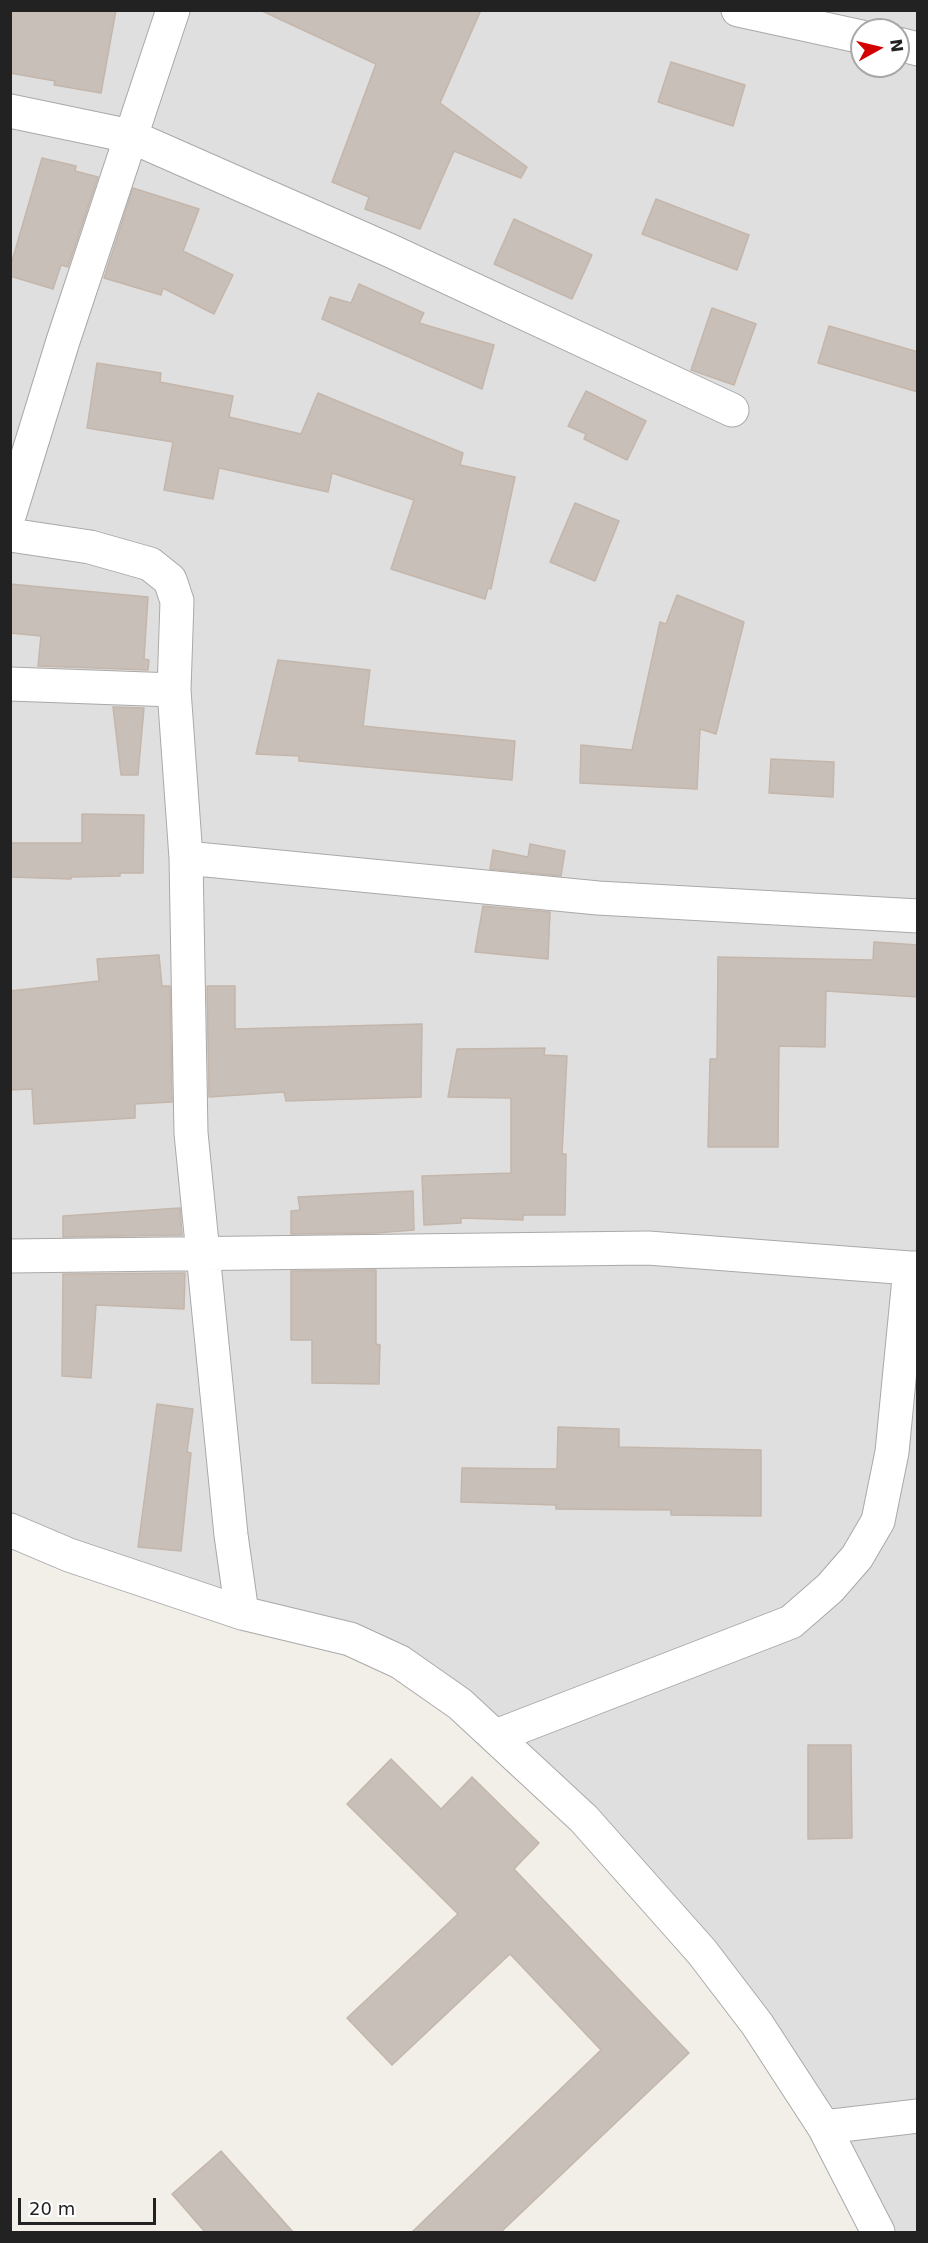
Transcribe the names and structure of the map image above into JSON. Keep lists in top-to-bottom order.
{
  "scale_bar": "20 m",
  "north": "right"
}
